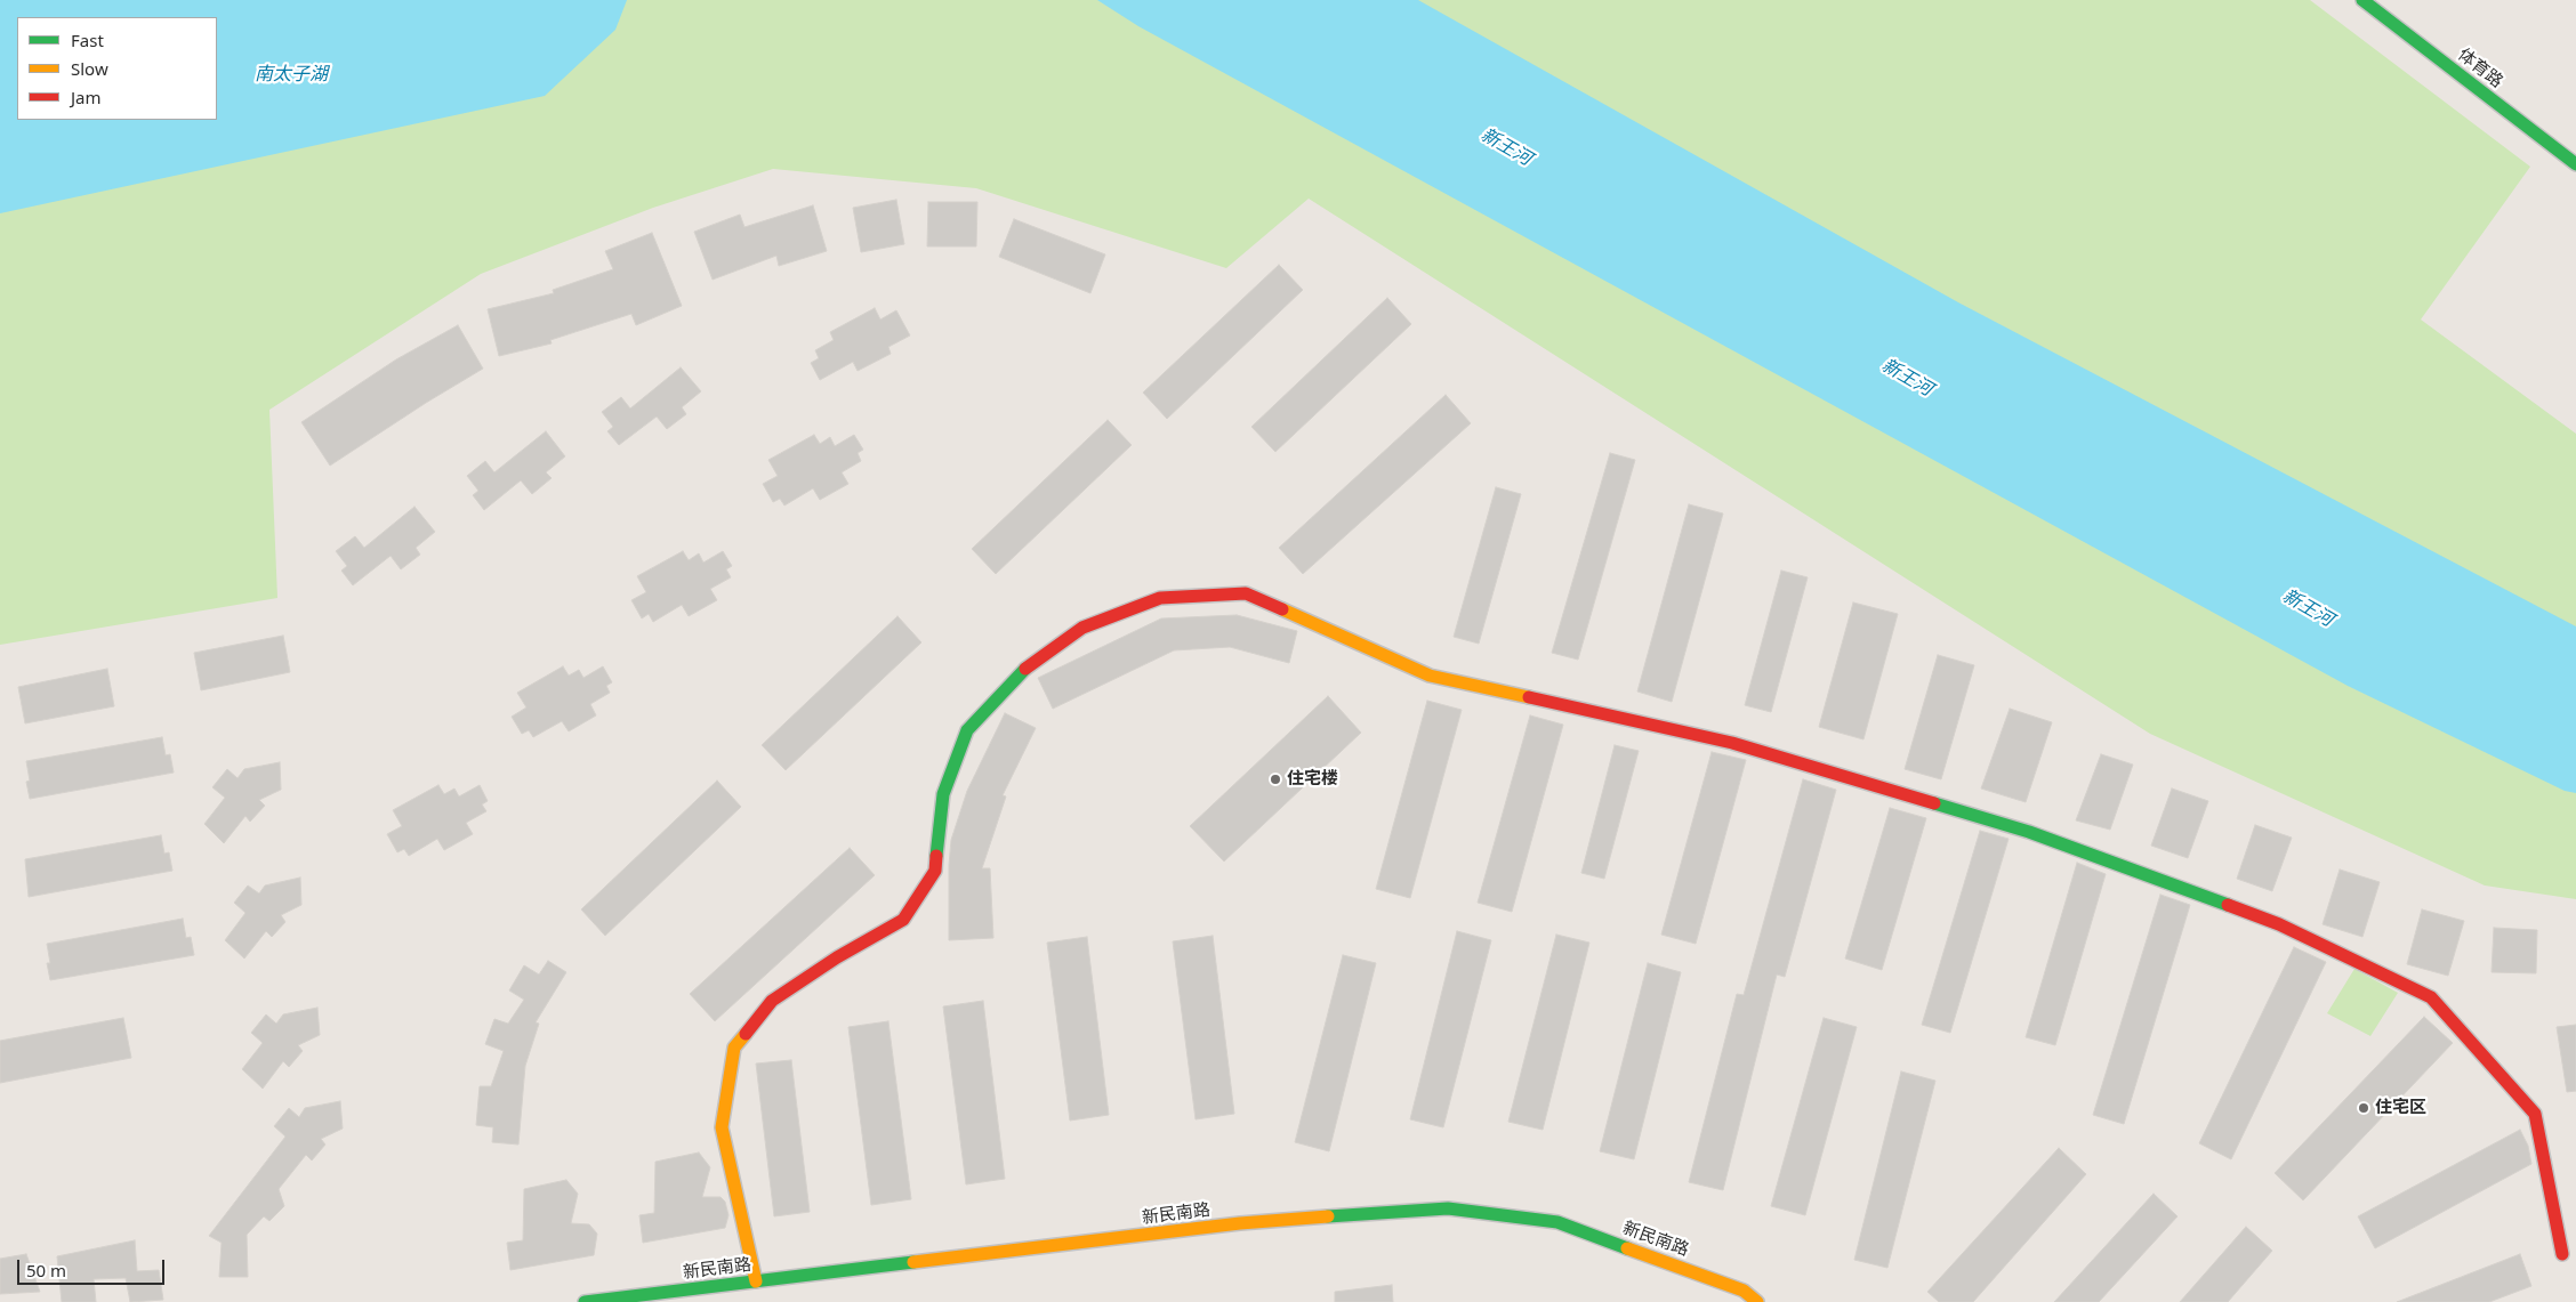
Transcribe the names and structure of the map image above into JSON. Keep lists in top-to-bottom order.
{
  "streets": {
    "street": ["体育路", "新民南路"]
  },
  "water": ["南太子湖", "新王河"],
  "places": ["住宅楼", "住宅区"],
  "legend": ["Fast", "Slow", "Jam"],
  "scale_bar": "50 m"
}
